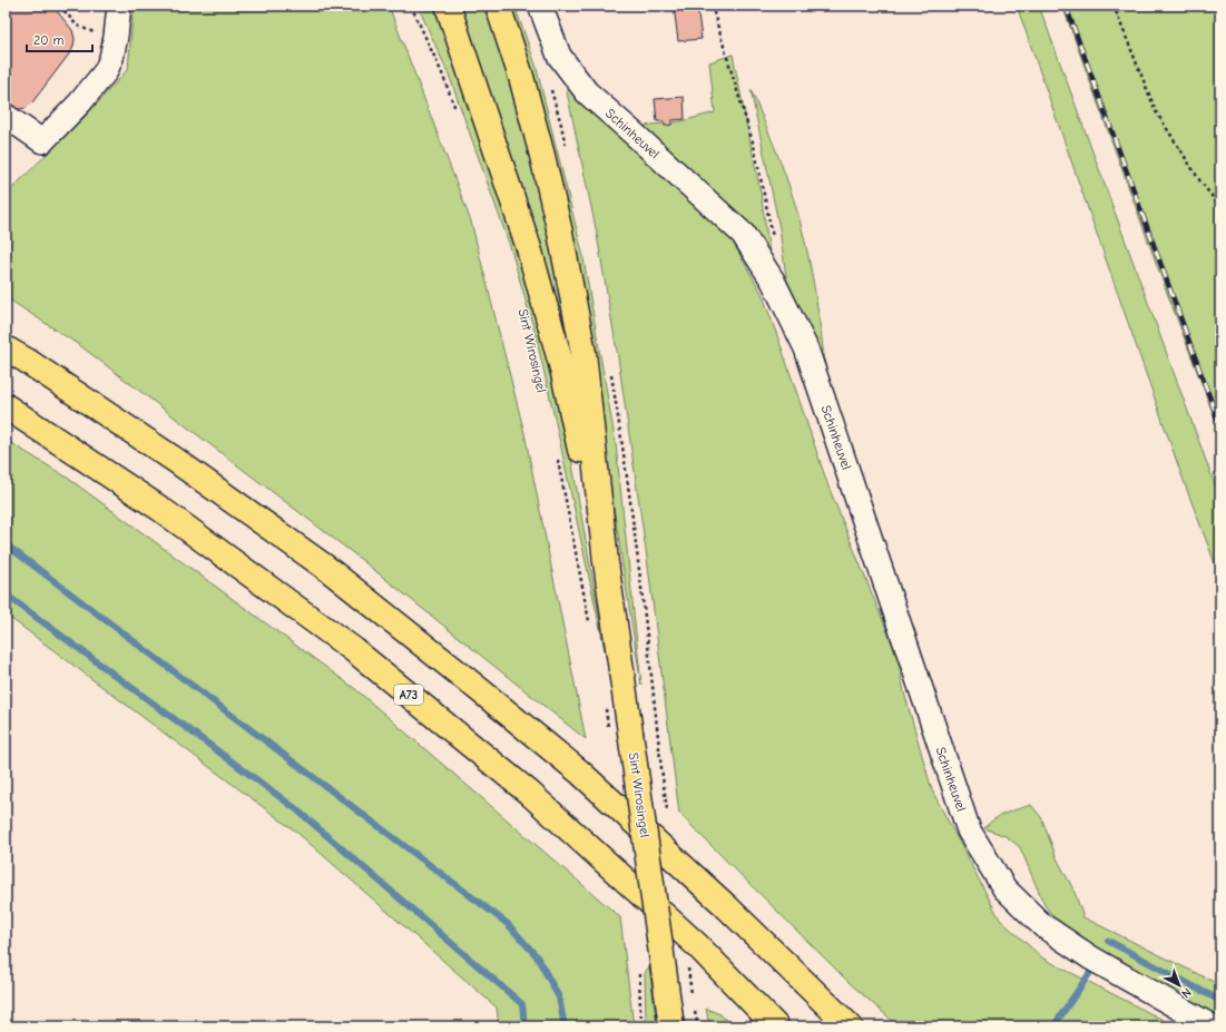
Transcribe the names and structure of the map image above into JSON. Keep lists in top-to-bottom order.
{
  "streets": {
    "main road": ["Sint Wirosingel", "A73"],
    "street": ["Schinheuvel"]
  },
  "scale_bar": "20 m",
  "north": "bottom right"
}
